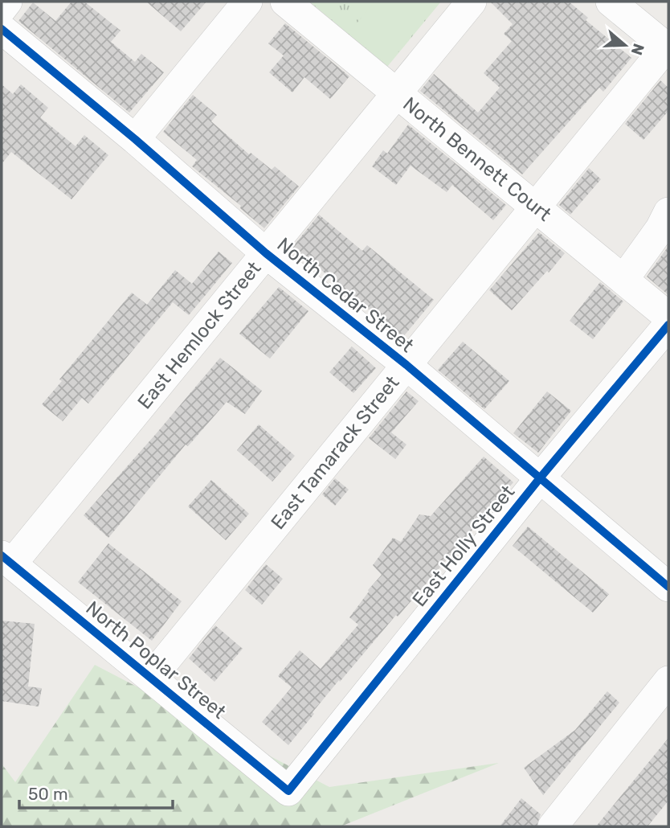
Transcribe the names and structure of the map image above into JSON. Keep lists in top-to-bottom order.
{
  "streets": {
    "street": [
      "North Bennett Court",
      "North Cedar Street",
      "East Hemlock Street",
      "East Tamarack Street",
      "East Holly Street",
      "North Poplar Street"
    ]
  },
  "crossings": [
    ["North Bennett Court", "East Hemlock Street"],
    ["North Bennett Court", "East Tamarack Street"],
    ["North Cedar Street", "East Hemlock Street"],
    ["North Cedar Street", "East Tamarack Street"],
    ["North Cedar Street", "East Holly Street"],
    ["East Hemlock Street", "North Poplar Street"],
    ["East Tamarack Street", "North Poplar Street"],
    ["East Holly Street", "North Poplar Street"]
  ],
  "scale_bar": "50 m",
  "north": "right"
}
